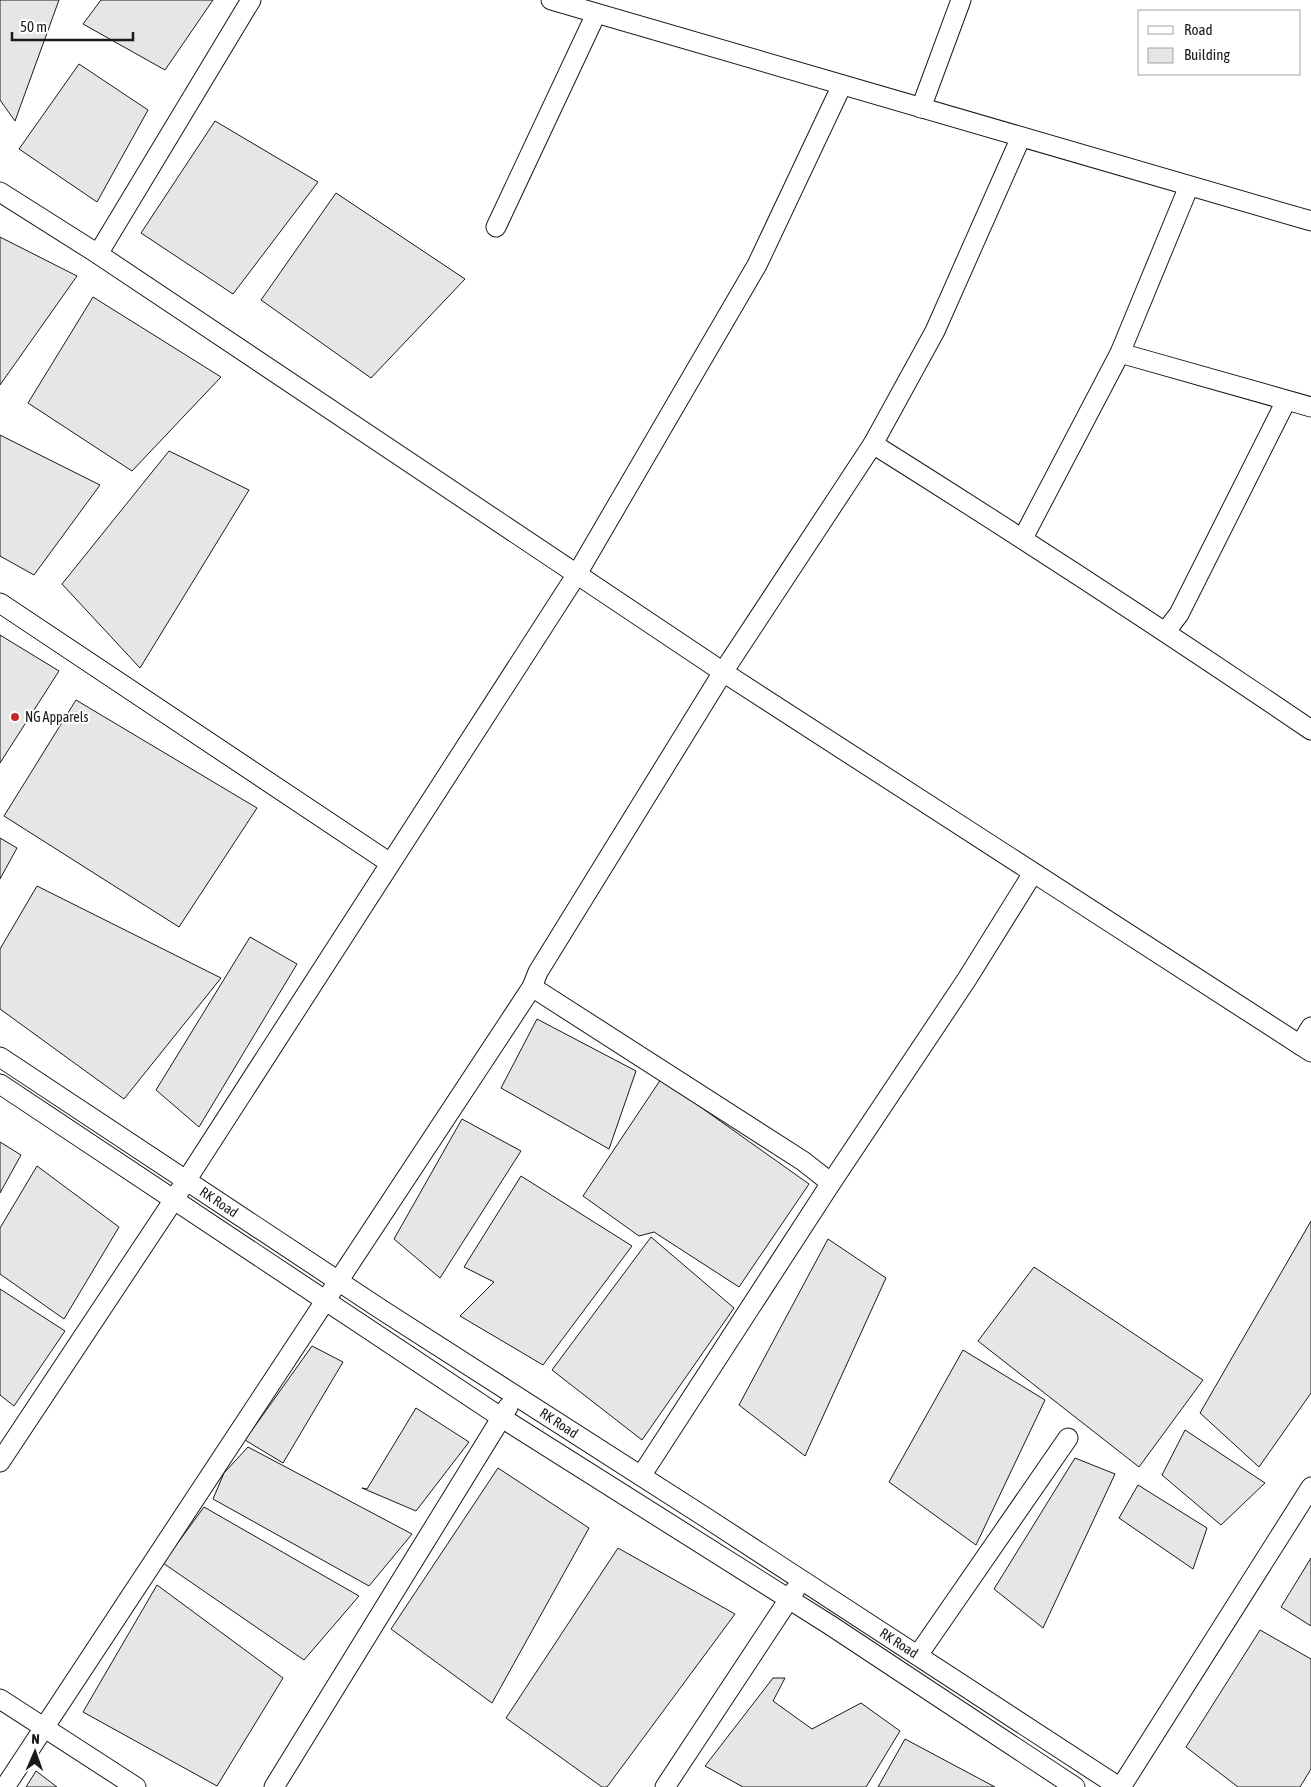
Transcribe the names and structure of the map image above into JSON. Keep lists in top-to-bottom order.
{
  "streets": {
    "street": ["RK Road"]
  },
  "places": ["NG Apparels"],
  "legend": ["Road", "Building"],
  "scale_bar": "50 m",
  "north": "top"
}
